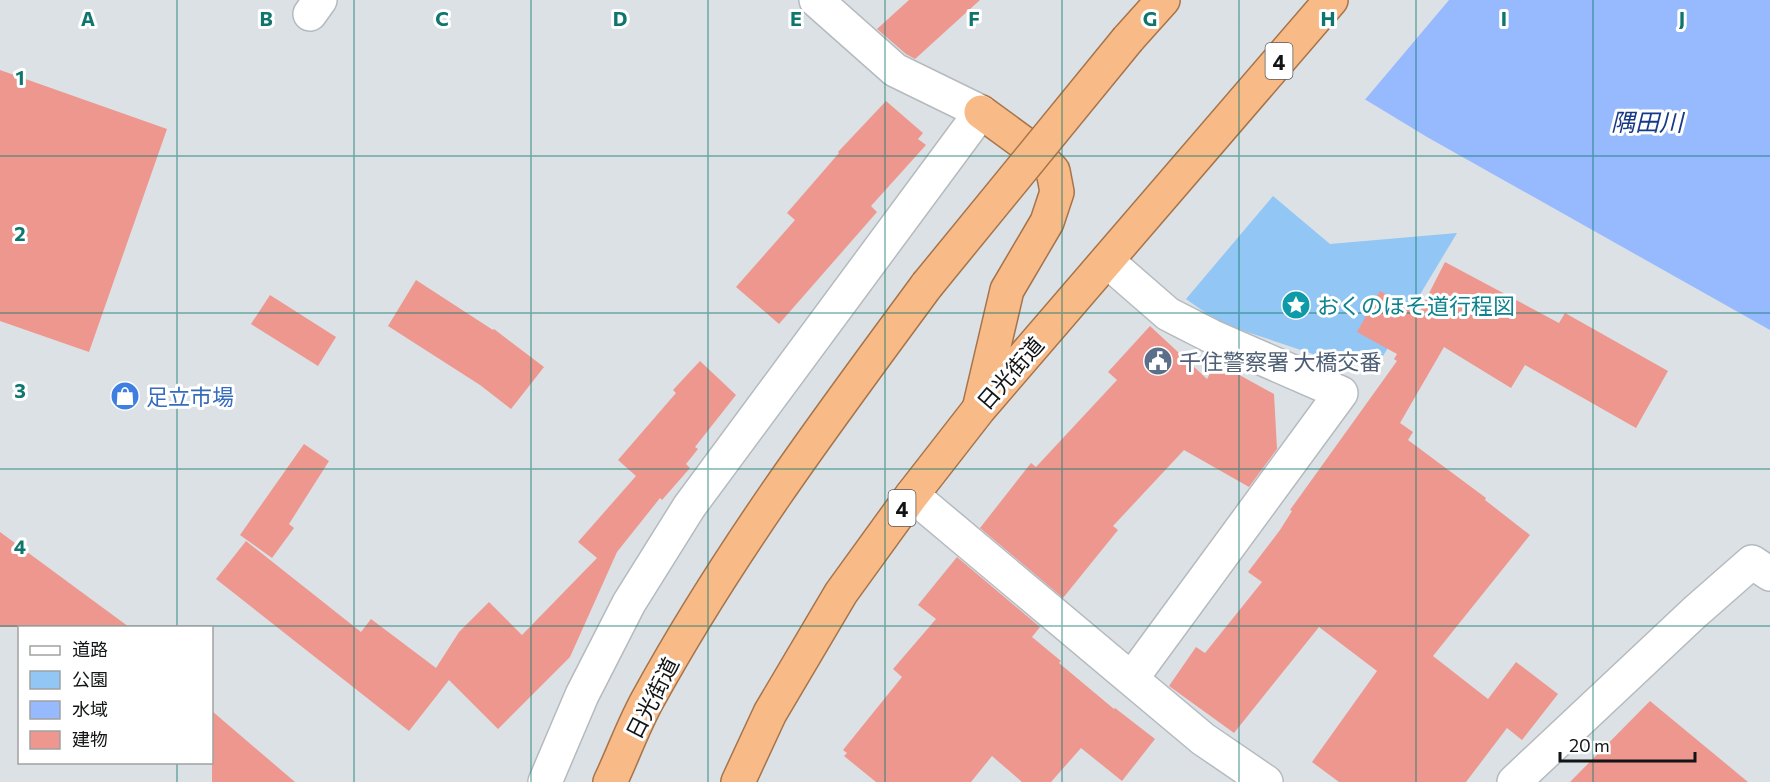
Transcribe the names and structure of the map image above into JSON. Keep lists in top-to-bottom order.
{
  "streets": {
    "highway": ["4", "日光街道"]
  },
  "water": ["隅田川"],
  "places": {
    "place": ["おくのほそ道行程図"],
    "public building": ["千住警察署 大橋交番"],
    "shop": ["足立市場"]
  },
  "legend": [
    "道路",
    "公園",
    "水域",
    "建物"
  ],
  "scale_bar": "20 m",
  "grid": {
    "columns": [
      "A",
      "B",
      "C",
      "D",
      "E",
      "F",
      "G",
      "H",
      "I",
      "J"
    ],
    "rows": [
      "1",
      "2",
      "3",
      "4"
    ]
  }
}
